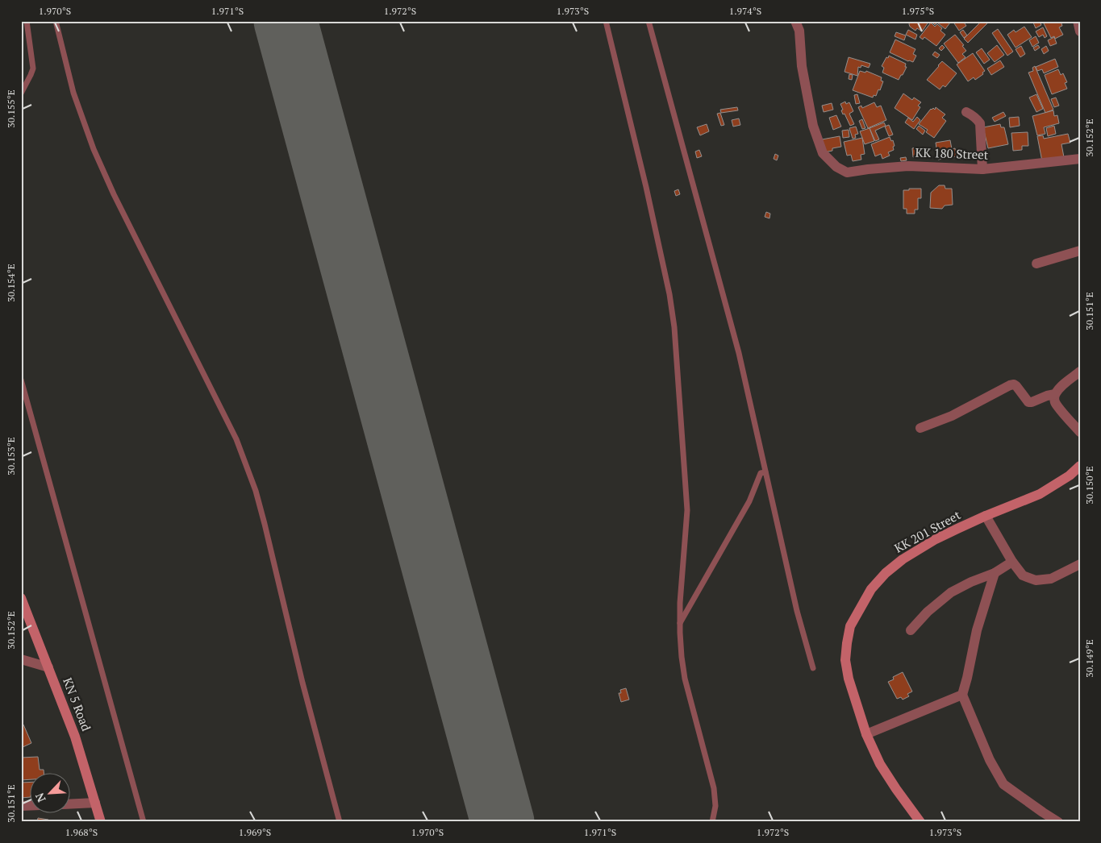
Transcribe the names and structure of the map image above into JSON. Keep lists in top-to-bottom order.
{
  "streets": {
    "main road": ["KK 201 Street", "KN 5 Road"],
    "street": ["KK 180 Street"]
  },
  "north": "bottom left",
  "coordinates": [
    "1.970°S",
    "1.971°S",
    "1.972°S",
    "1.973°S",
    "1.974°S",
    "1.975°S",
    "30.155°E",
    "30.152°E",
    "30.154°E",
    "30.151°E",
    "30.153°E",
    "30.150°E",
    "30.149°E",
    "1.968°S",
    "1.969°S"
  ]
}
